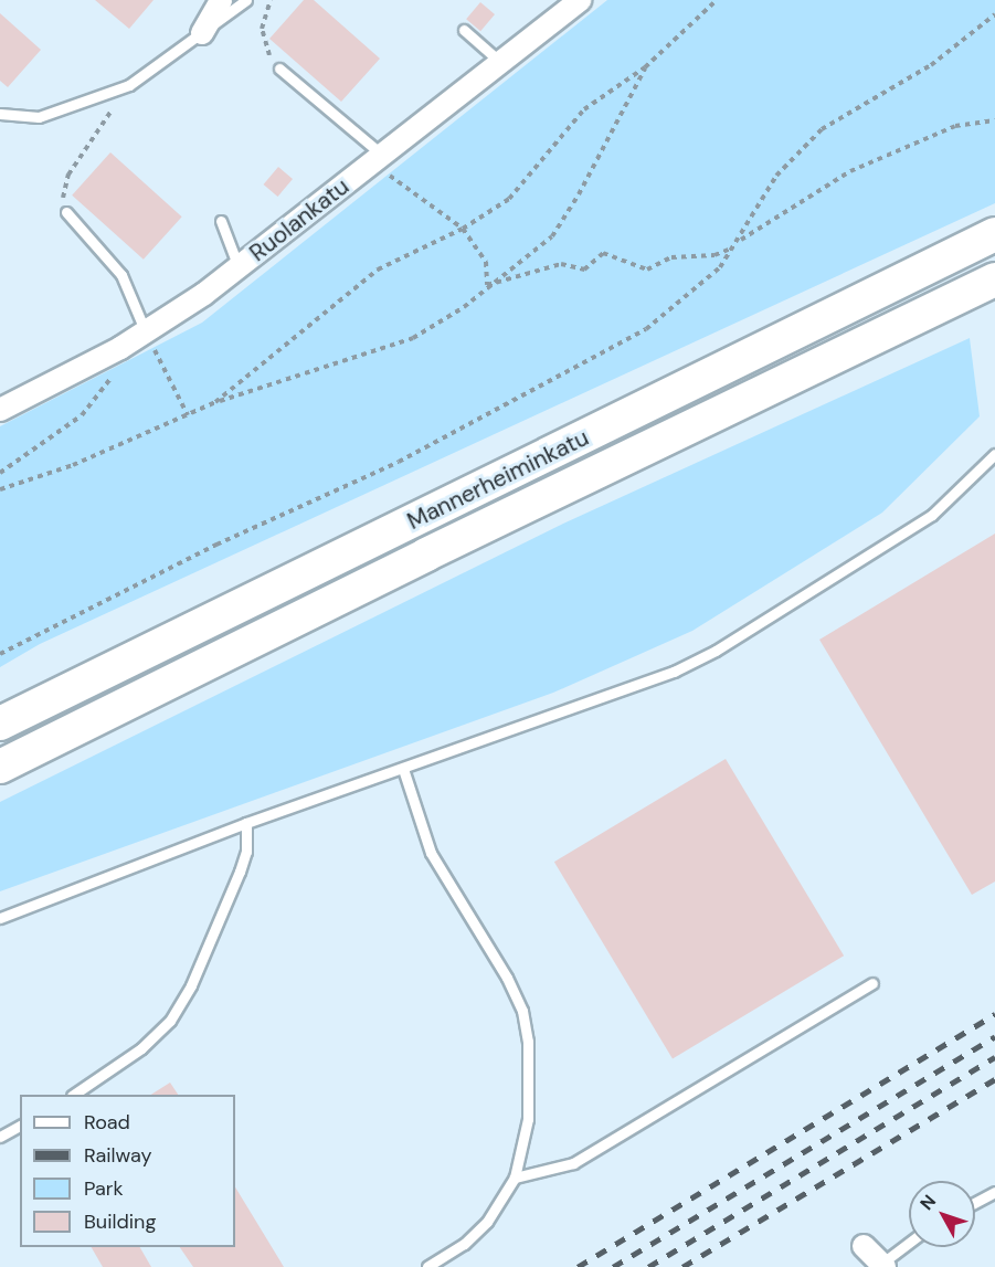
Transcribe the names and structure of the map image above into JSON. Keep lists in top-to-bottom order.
{
  "streets": {
    "main road": ["Mannerheiminkatu"],
    "street": ["Ruolankatu"]
  },
  "legend": [
    "Road",
    "Railway",
    "Park",
    "Building"
  ],
  "north": "top left"
}
